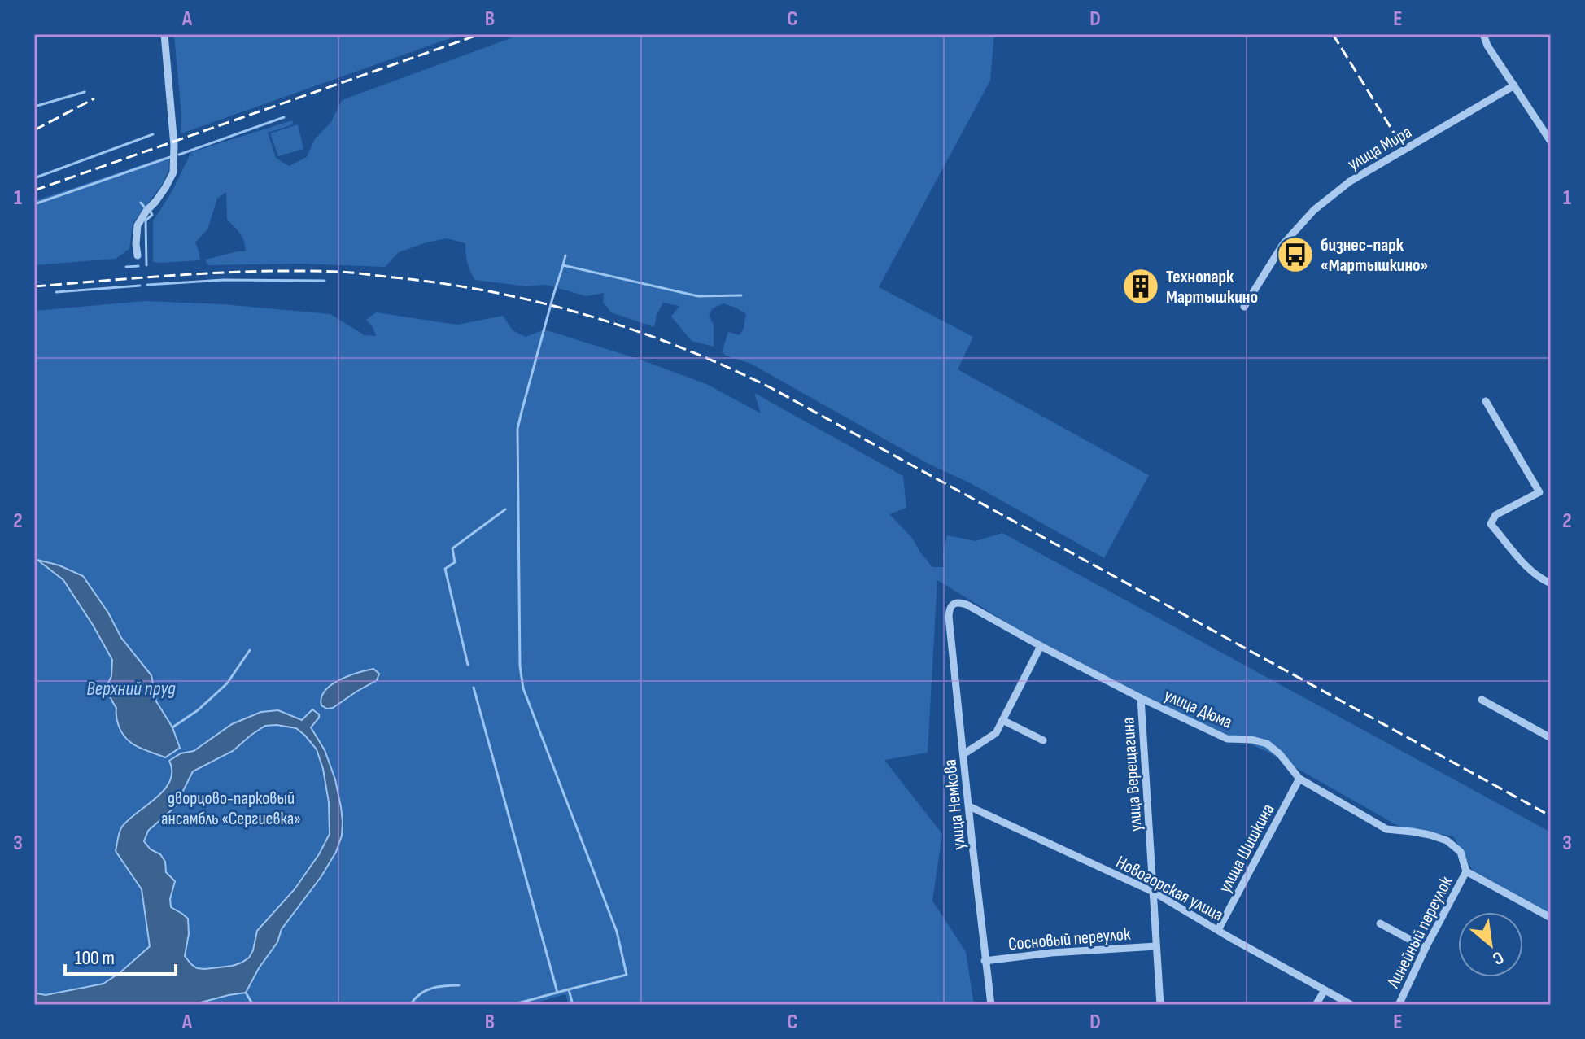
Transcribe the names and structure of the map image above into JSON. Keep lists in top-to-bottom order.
{
  "streets": {
    "street": [
      "улица Мира",
      "улица Дюма",
      "улица Верещагина",
      "улица Немкова",
      "улица Шишкина",
      "Новогорская улица",
      "Линейный переулок",
      "Сосновый переулок"
    ]
  },
  "crossings": [
    ["улица Дюма", "улица Верещагина"],
    ["улица Дюма", "улица Немкова"],
    ["улица Дюма", "улица Шишкина"],
    ["улица Дюма", "Линейный переулок"],
    ["улица Верещагина", "Новогорская улица"],
    ["улица Верещагина", "Сосновый переулок"],
    ["улица Немкова", "Новогорская улица"],
    ["улица Немкова", "Сосновый переулок"],
    ["улица Шишкина", "Новогорская улица"]
  ],
  "water": ["Верхний пруд"],
  "parks": ["дворцово-парковый ансамбль «Сергиевка»"],
  "places": {
    "bus stop": ["бизнес-парк «Мартышкино»"],
    "building": ["Технопарк Мартышкино"]
  },
  "scale_bar": "100 m",
  "north": "bottom right",
  "grid": {
    "columns": [
      "A",
      "B",
      "C",
      "D",
      "E"
    ],
    "rows": ["1", "2", "3"]
  }
}
